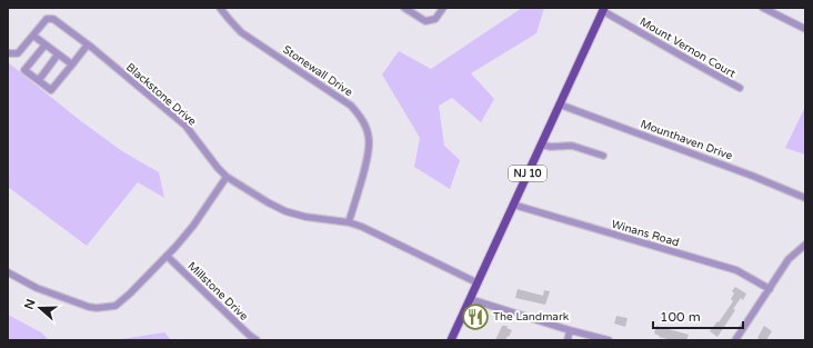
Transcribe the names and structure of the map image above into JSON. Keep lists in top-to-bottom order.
{
  "streets": {
    "main road": ["NJ 10"],
    "street": [
      "Mount Vernon Court",
      "Stonewall Drive",
      "Blackstone Drive",
      "Mounthaven Drive",
      "Winans Road",
      "Millstone Drive"
    ]
  },
  "crossings": [
    ["Mount Vernon Court", "NJ 10"],
    ["Stonewall Drive", "Blackstone Drive"],
    ["Blackstone Drive", "NJ 10"],
    ["Mounthaven Drive", "NJ 10"],
    ["NJ 10", "Winans Road"]
  ],
  "places": {
    "restaurant": ["The Landmark"]
  },
  "scale_bar": "100 m",
  "north": "left"
}
